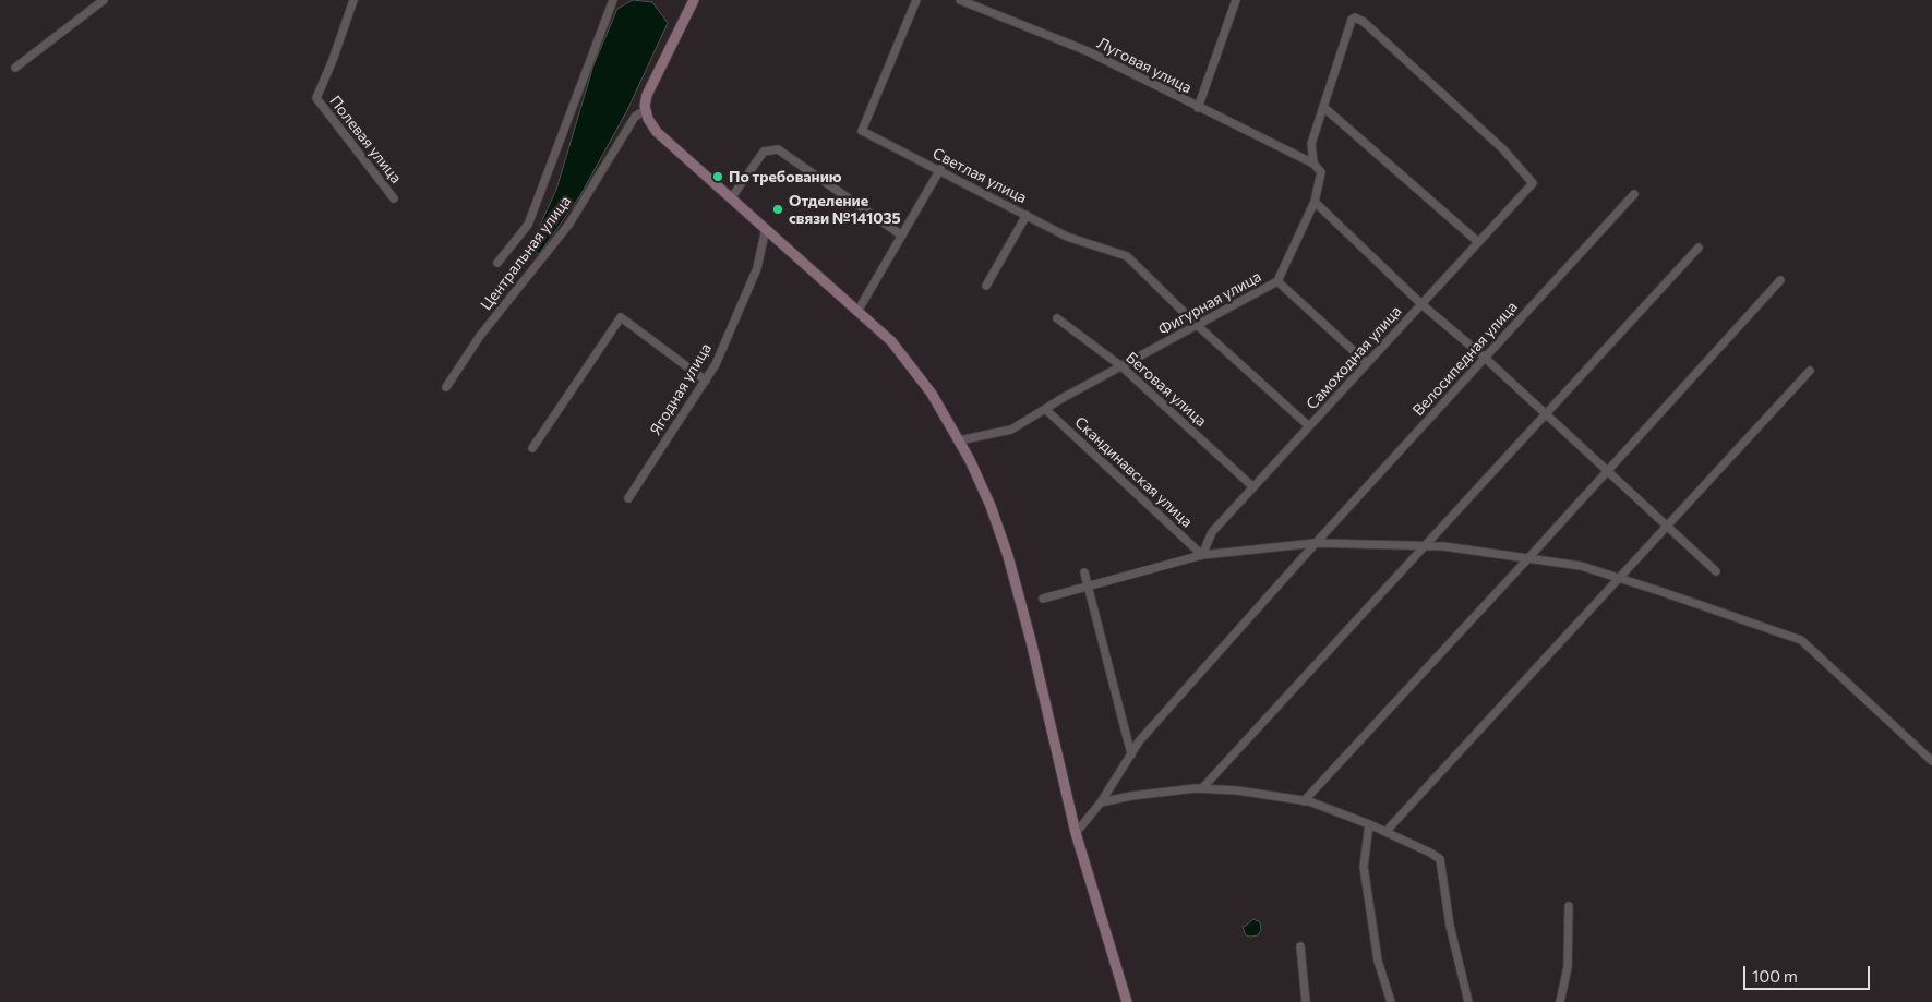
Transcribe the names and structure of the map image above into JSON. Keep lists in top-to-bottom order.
{
  "streets": {
    "street": [
      "Луговая улица",
      "Полевая улица",
      "Светлая улица",
      "Центральная улица",
      "Фигурная улица",
      "Самоходная улица",
      "Велосипедная улица",
      "Ягодная улица",
      "Беговая улица",
      "Скандинавская улица"
    ]
  },
  "crossings": [
    ["Луговая улица", "Фигурная улица"],
    ["Светлая улица", "Фигурная улица"],
    ["Светлая улица", "Самоходная улица"],
    ["Фигурная улица", "Самоходная улица"],
    ["Фигурная улица", "Беговая улица"],
    ["Фигурная улица", "Скандинавская улица"],
    ["Самоходная улица", "Беговая улица"],
    ["Самоходная улица", "Скандинавская улица"]
  ],
  "places": ["По требованию", "Отделение связи №141035"],
  "scale_bar": "100 m"
}
